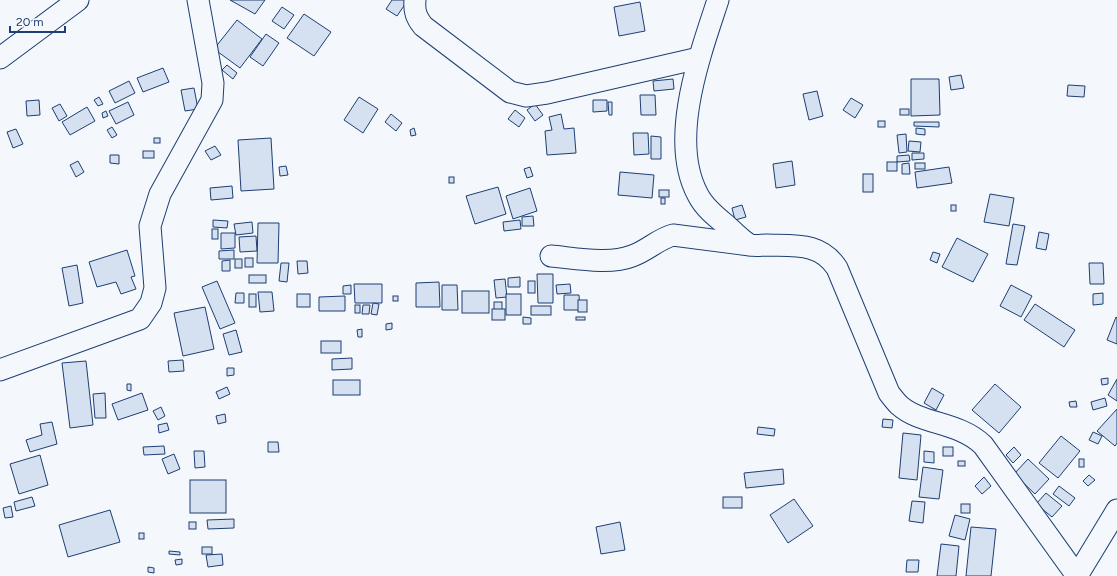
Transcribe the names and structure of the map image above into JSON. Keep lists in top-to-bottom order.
{
  "scale_bar": "20 m"
}
